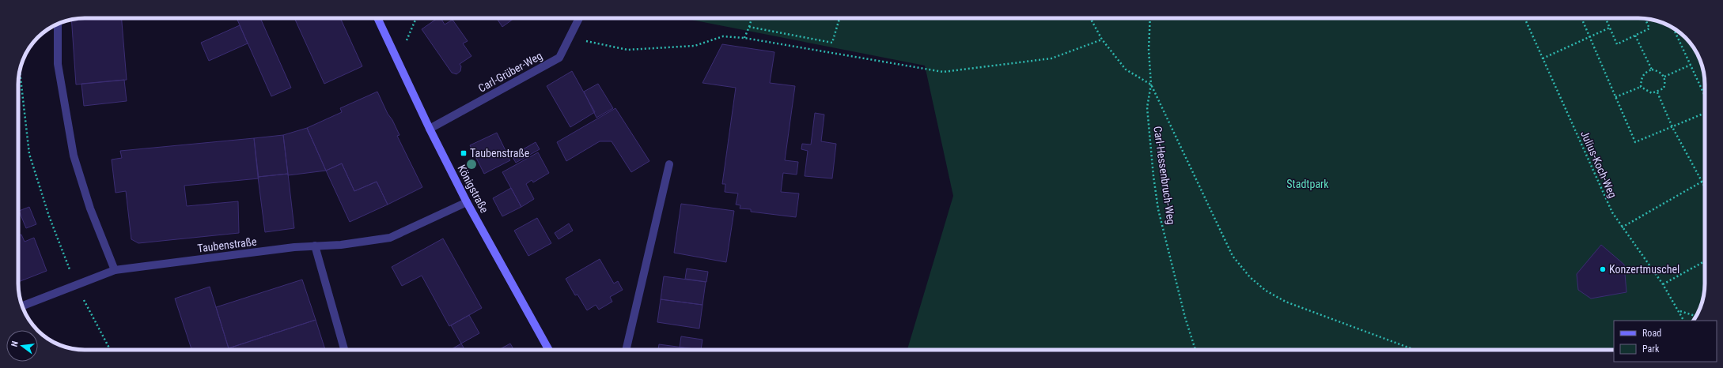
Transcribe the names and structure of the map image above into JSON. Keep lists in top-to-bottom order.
{
  "streets": {
    "main road": ["Königstraße"],
    "street": ["Carl-Grüber-Weg", "Taubenstraße"],
    "path": ["Julius-Koch-Weg", "Carl-Hessenbruch-Weg"]
  },
  "crossings": [
    ["Carl-Grüber-Weg", "Königstraße"],
    ["Königstraße", "Taubenstraße"]
  ],
  "parks": ["Stadtpark"],
  "places": {
    "transit": ["Taubenstraße"],
    "other": ["Konzertmuschel"]
  },
  "legend": ["Road", "Park"],
  "north": "left"
}
